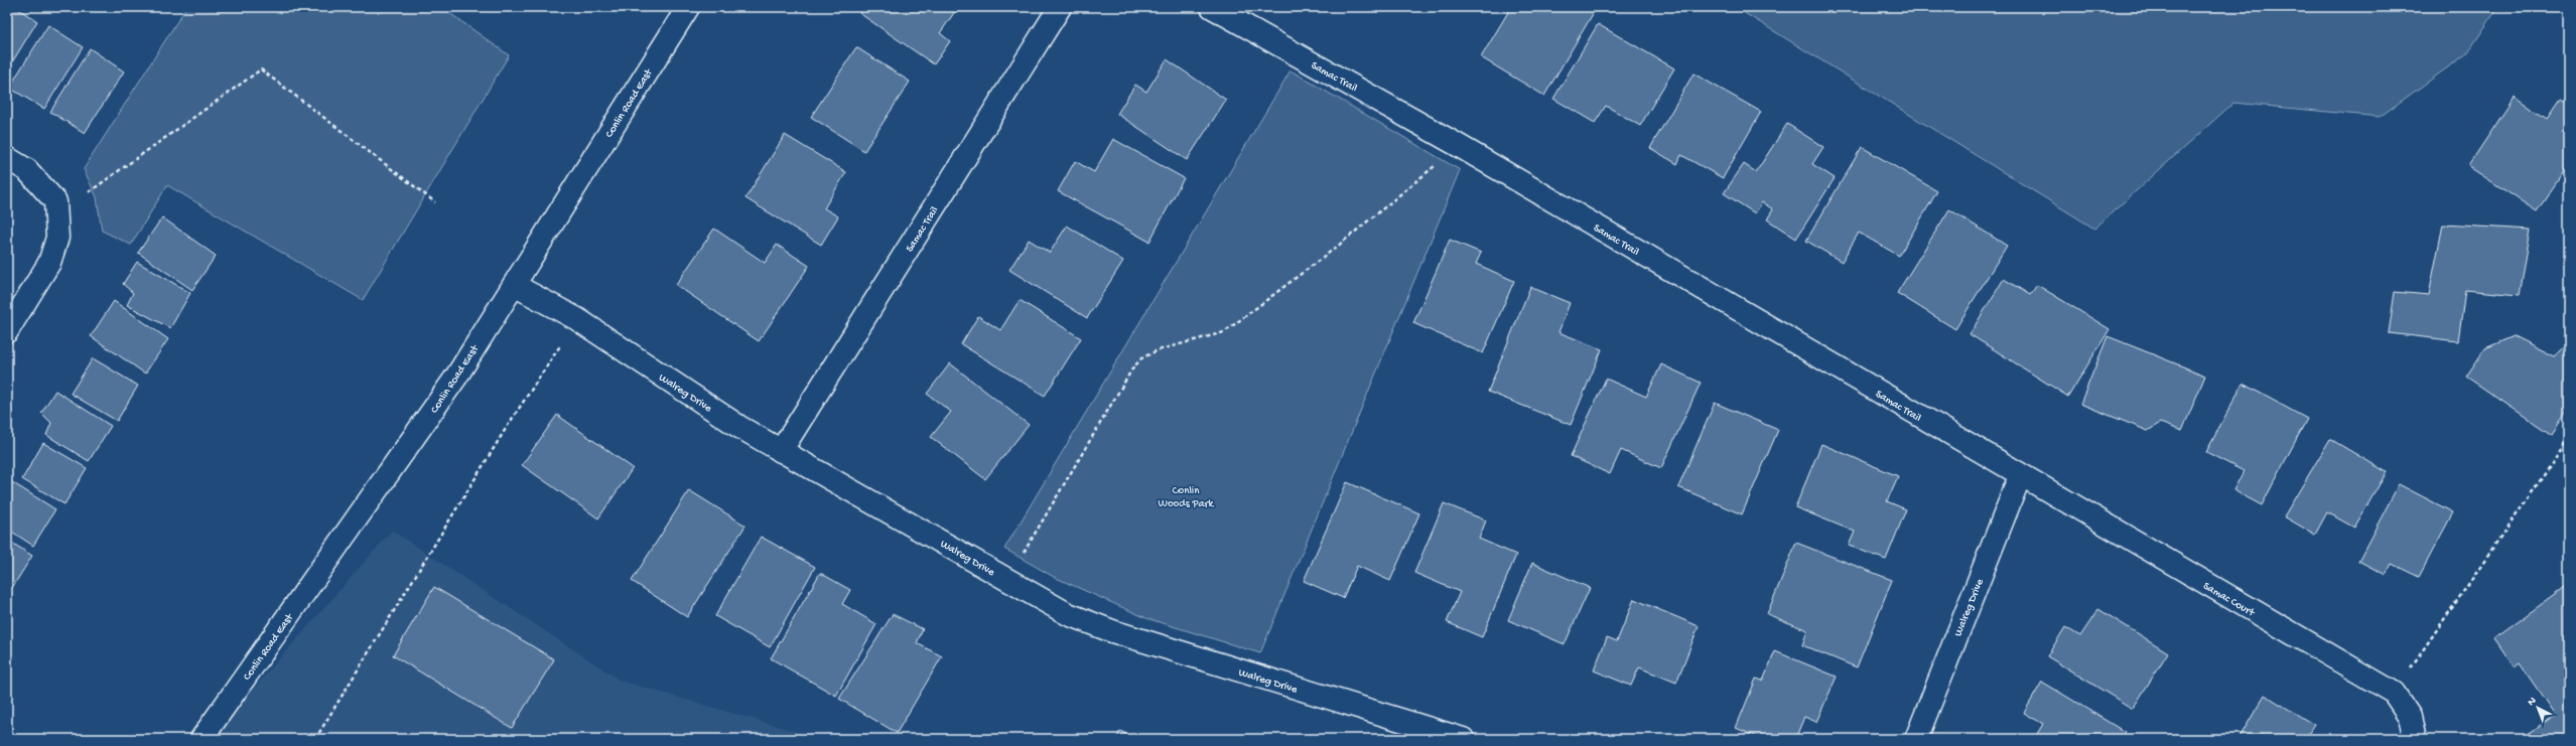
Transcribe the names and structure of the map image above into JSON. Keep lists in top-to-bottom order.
{
  "streets": {
    "street": [
      "Samac Trail",
      "Conlin Road East",
      "Walreg Drive",
      "Samac Court"
    ]
  },
  "crossings": [
    ["Samac Trail", "Walreg Drive"],
    ["Samac Trail", "Samac Court"],
    ["Conlin Road East", "Walreg Drive"],
    ["Walreg Drive", "Samac Court"]
  ],
  "parks": ["Conlin Woods Park"],
  "north": "top left"
}
